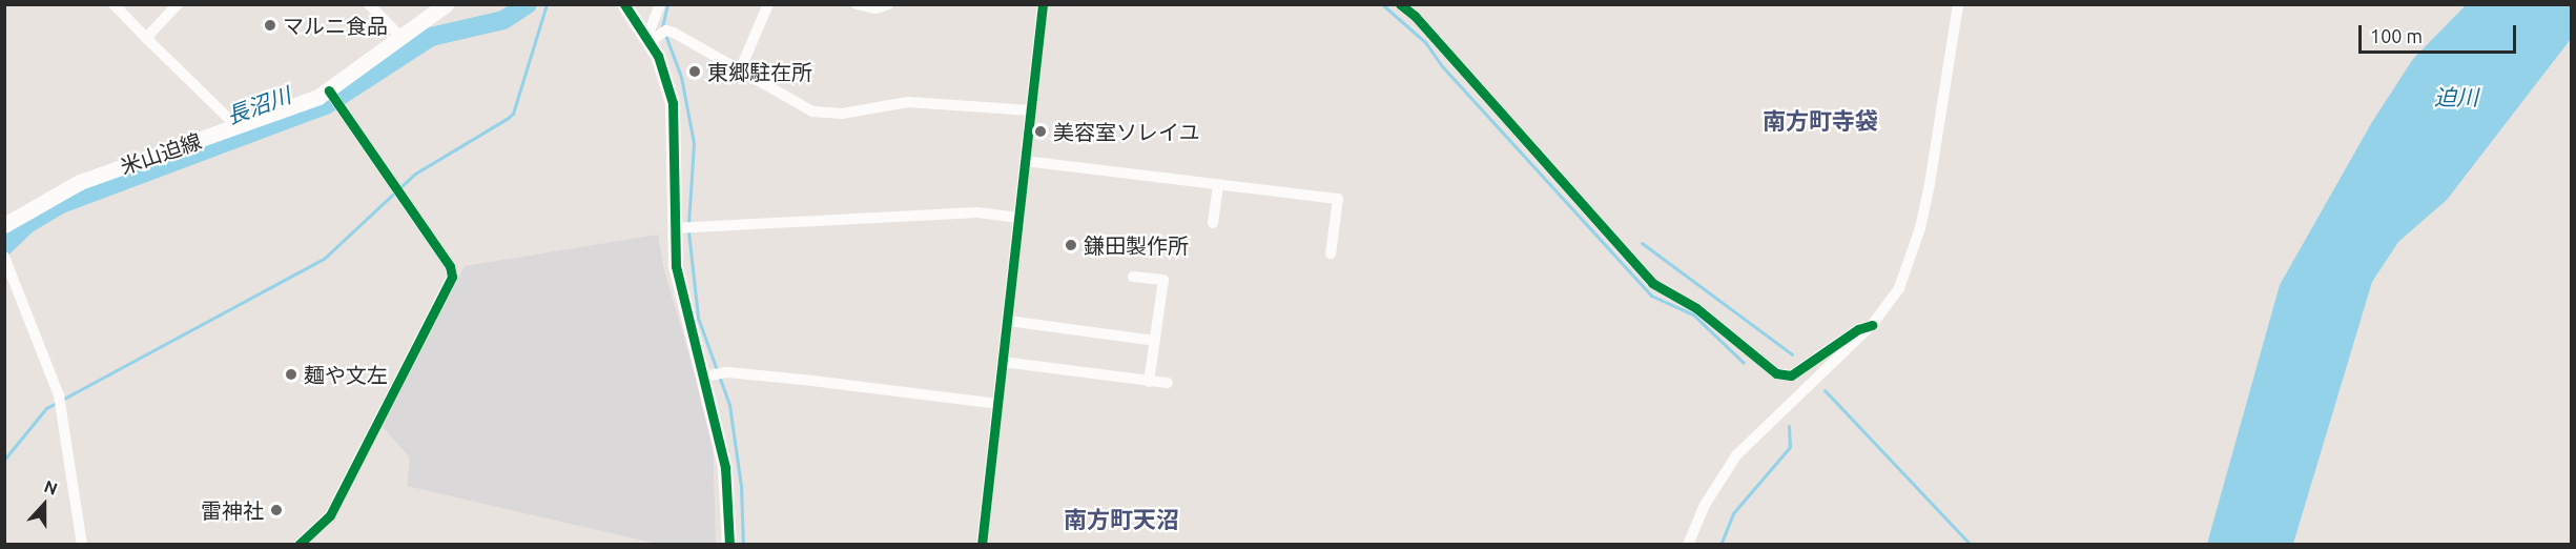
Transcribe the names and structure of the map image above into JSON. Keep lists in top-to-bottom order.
{
  "streets": {
    "main road": ["米山迫線"]
  },
  "districts": ["南方町寺袋", "南方町天沼"],
  "water": ["迫川", "長沼川"],
  "places": [
    "マルニ食品",
    "東郷駐在所",
    "美容室ソレイユ",
    "鎌田製作所",
    "麺や文左",
    "雷神社"
  ],
  "scale_bar": "100 m",
  "north": "top"
}
